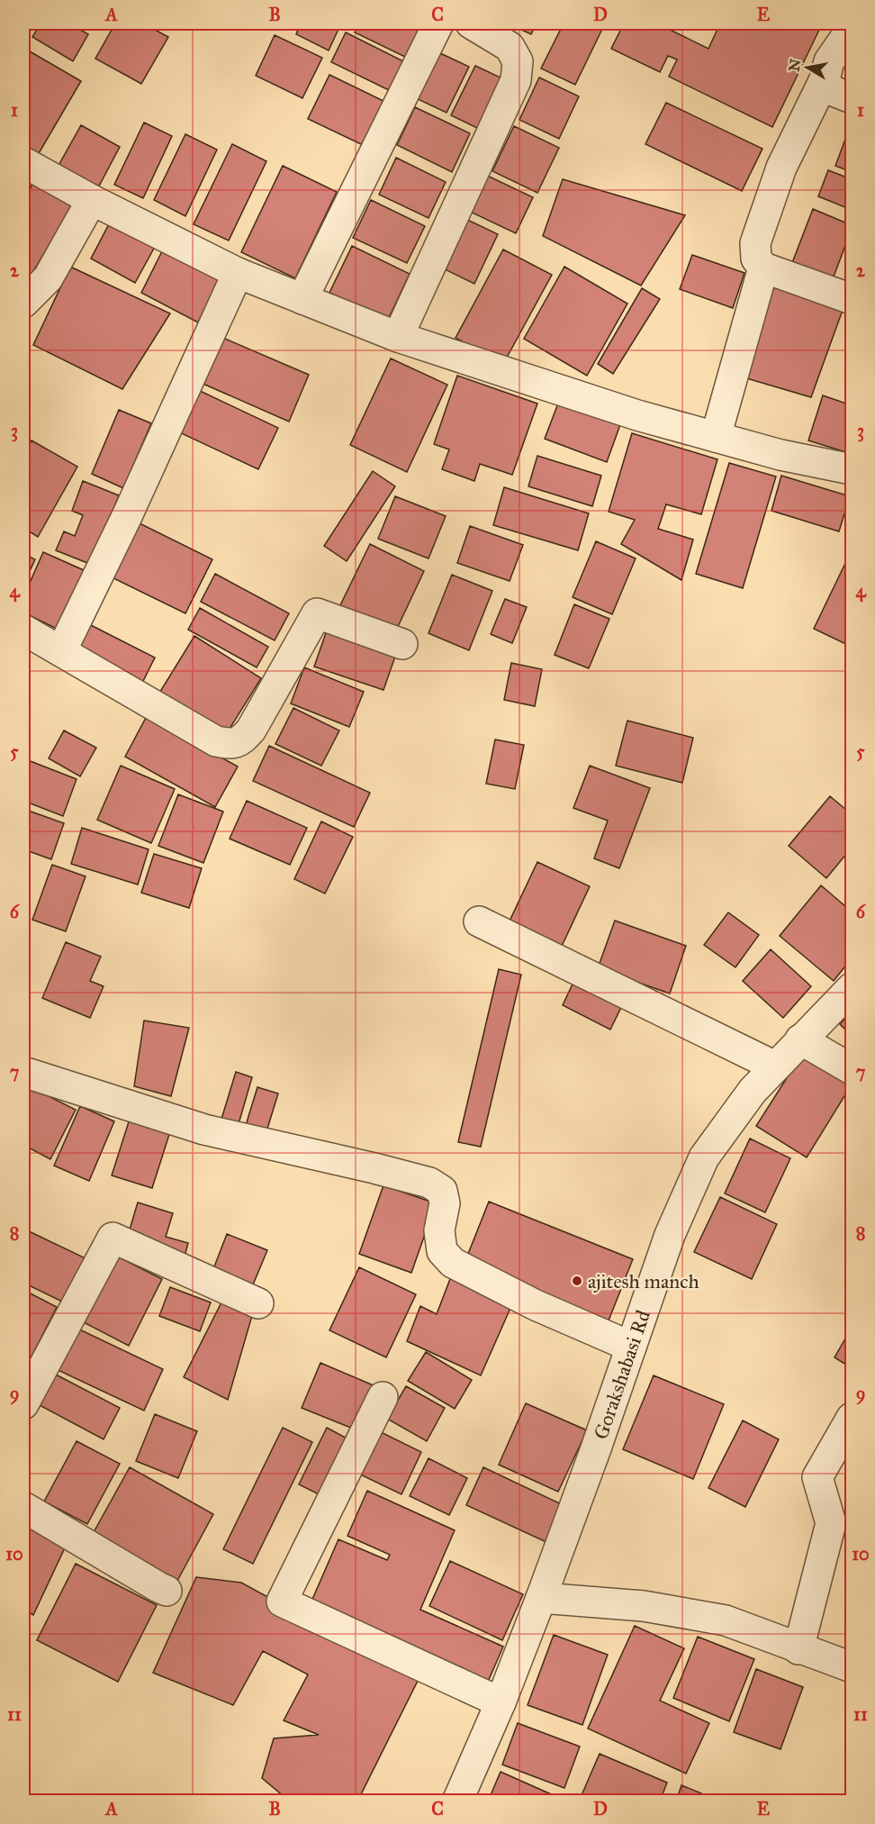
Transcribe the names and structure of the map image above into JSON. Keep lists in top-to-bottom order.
{
  "streets": {
    "street": ["Gorakshabasi Rd"]
  },
  "places": ["ajitesh manch"],
  "north": "left",
  "grid": {
    "columns": [
      "A",
      "B",
      "C",
      "D",
      "E"
    ],
    "rows": [
      "1",
      "2",
      "3",
      "4",
      "5",
      "6",
      "7",
      "8",
      "9",
      "10",
      "11"
    ]
  }
}
